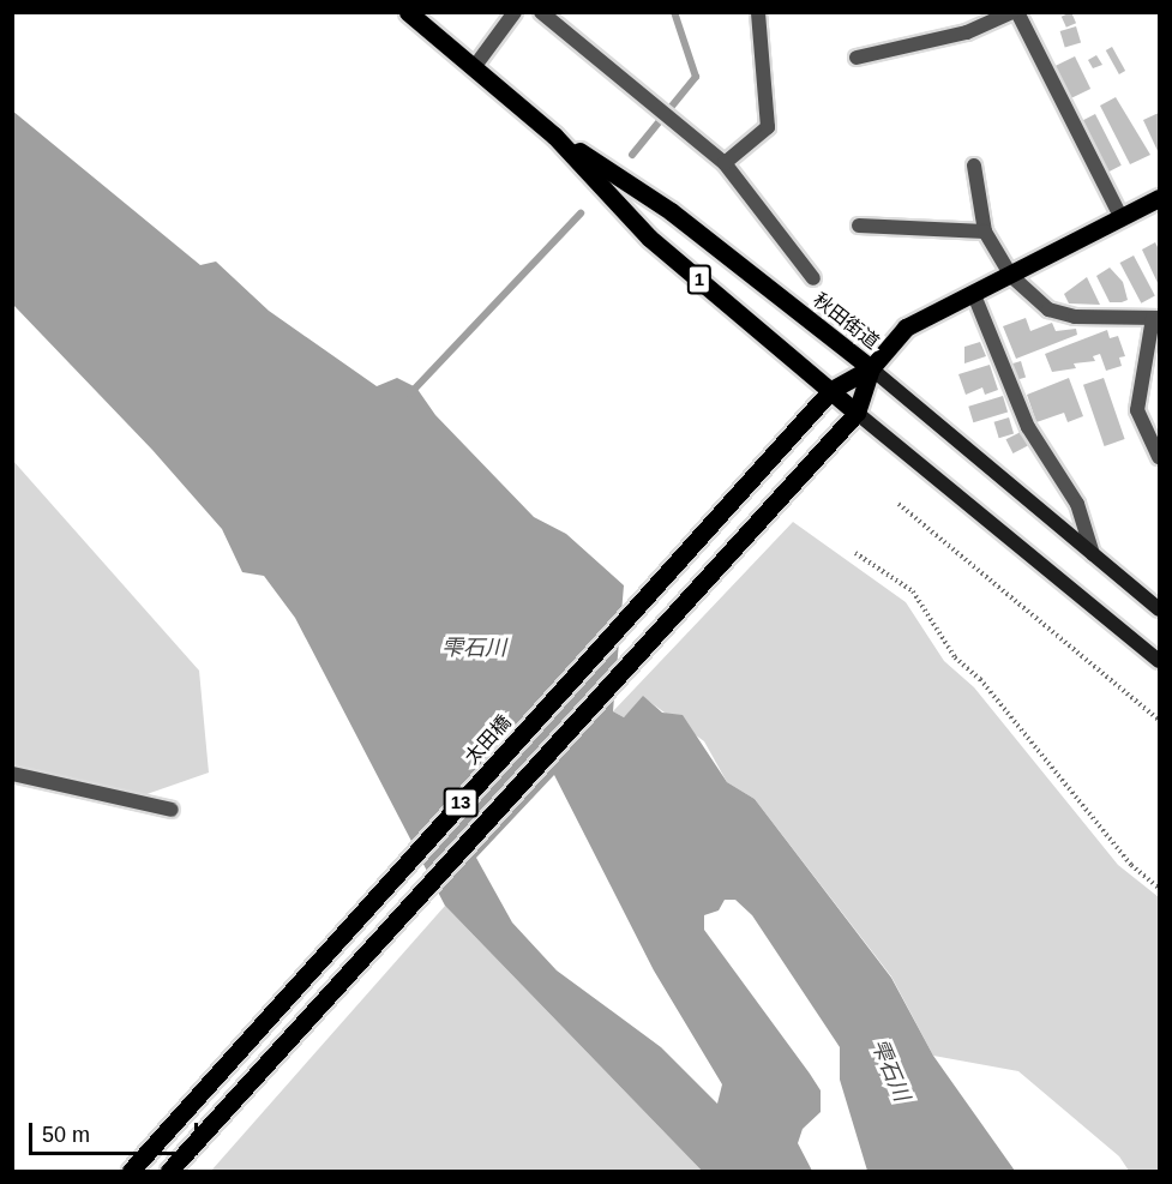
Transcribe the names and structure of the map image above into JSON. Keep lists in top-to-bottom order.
{
  "streets": {
    "main road": [
      "1",
      "秋田街道",
      "太田橋",
      "13"
    ]
  },
  "crossings": [
    ["秋田街道", "太田橋"],
    ["秋田街道", "13"],
    ["太田橋", "13"]
  ],
  "water": ["雫石川"],
  "scale_bar": "50 m"
}
